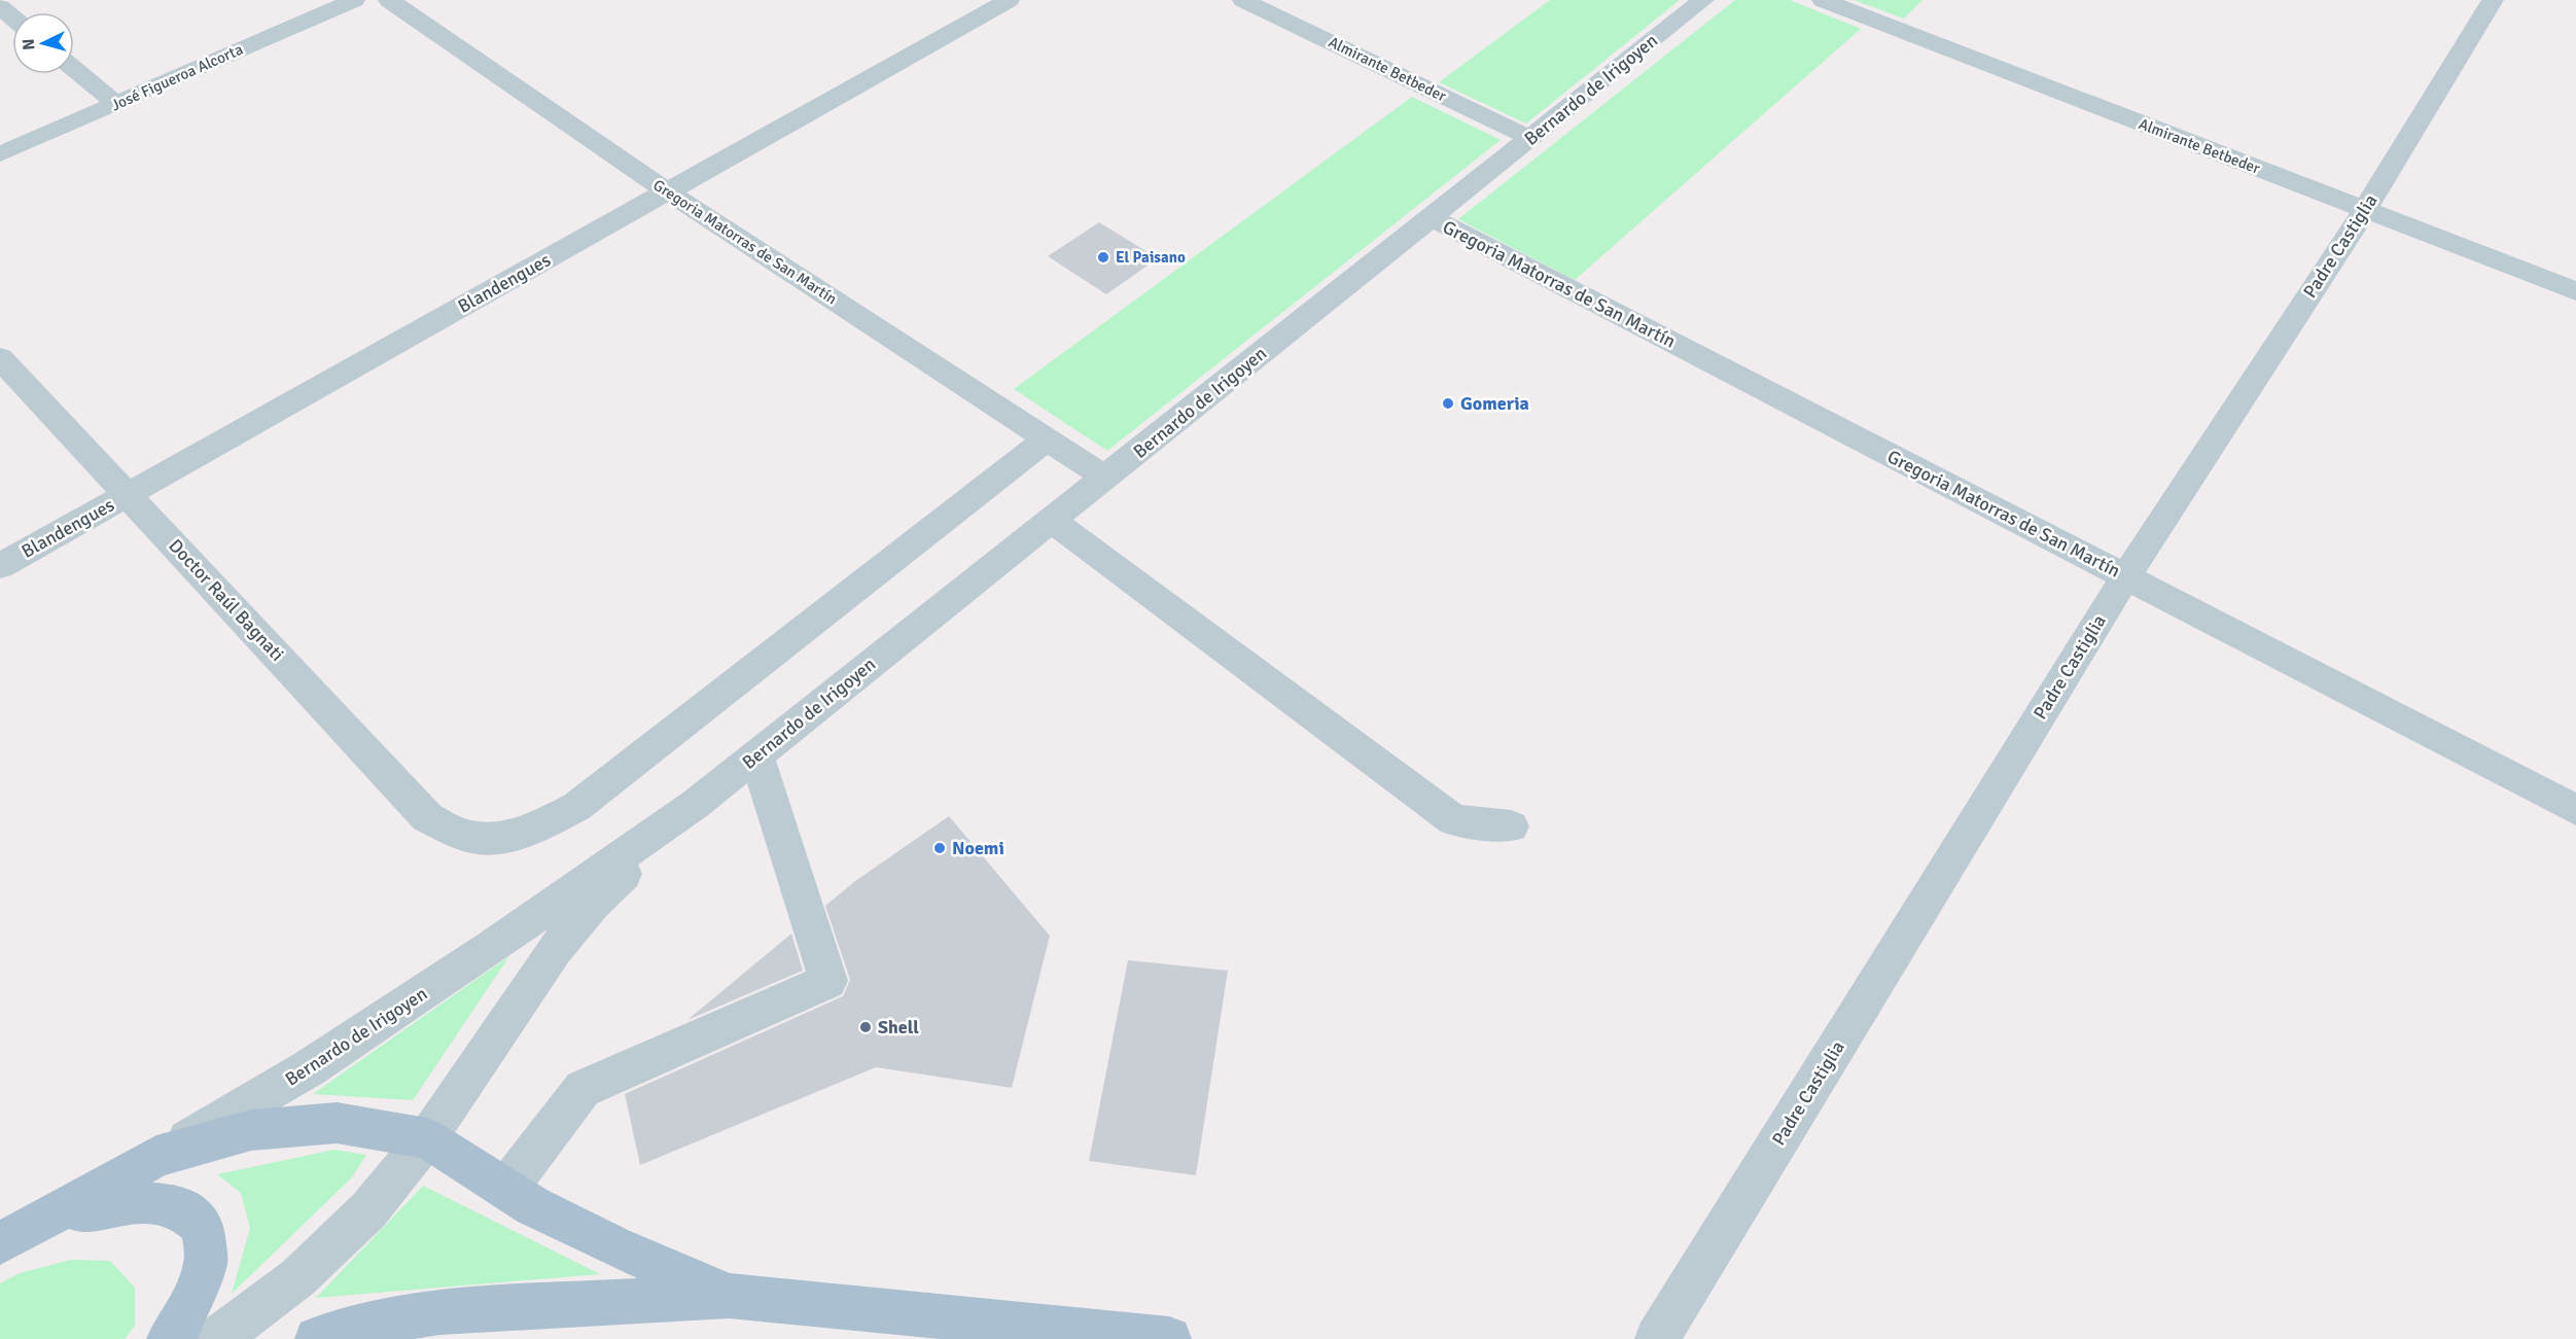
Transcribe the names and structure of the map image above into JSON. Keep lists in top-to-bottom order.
{
  "streets": {
    "main road": ["Bernardo de Irigoyen"],
    "street": [
      "Almirante Betbeder",
      "José Figueroa Alcorta",
      "Gregoria Matorras de San Martín",
      "Padre Castiglia",
      "Blandengues",
      "Doctor Raúl Bagnati"
    ]
  },
  "crossings": [
    ["Almirante Betbeder", "Bernardo de Irigoyen"],
    ["Almirante Betbeder", "Padre Castiglia"],
    ["Bernardo de Irigoyen", "Gregoria Matorras de San Martín"],
    ["Gregoria Matorras de San Martín", "Padre Castiglia"],
    ["Gregoria Matorras de San Martín", "Blandengues"],
    ["Gregoria Matorras de San Martín", "Doctor Raúl Bagnati"],
    ["Blandengues", "Doctor Raúl Bagnati"]
  ],
  "places": [
    "El Paisano",
    "Gomeria",
    "Noemi",
    "Shell"
  ],
  "north": "left"
}
